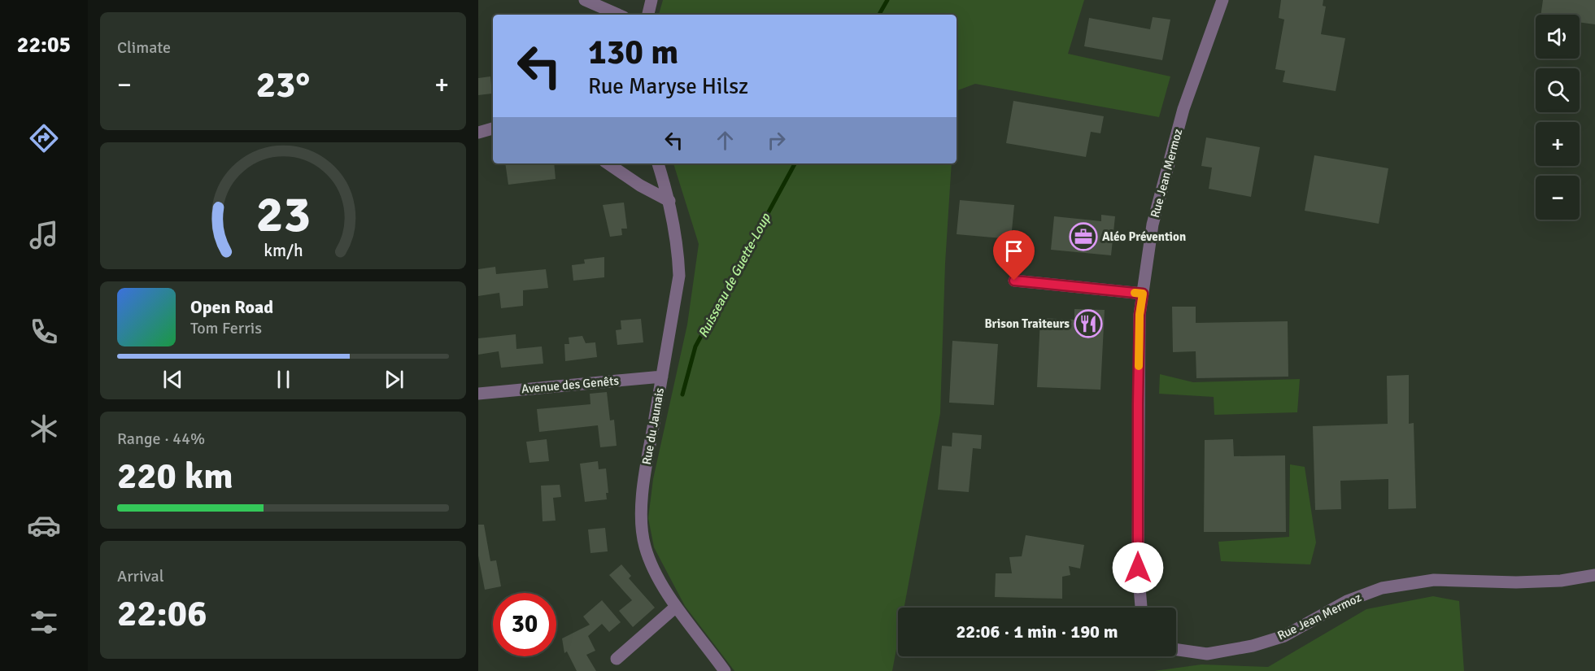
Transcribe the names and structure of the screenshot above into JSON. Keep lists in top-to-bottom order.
{
  "streets": {
    "street": ["Rue Jean Mermoz", "Avenue des Genêts", "Rue du Jaunais"]
  },
  "crossings": [
    ["Avenue des Genêts", "Rue du Jaunais"]
  ],
  "water": ["Ruisseau de Guette-Loup"],
  "places": {
    "office": ["Aléo Prévention"],
    "restaurant": ["Brison Traiteurs"]
  },
  "page": {
    "tabs": "22:05",
    "tile": [
      "Climate",
      ["Range · 44%", "220 km"],
      ["Arrival", "22:06"]
    ],
    "map_buttons": ["+", "−"],
    "turn": ["130 m", "Rue Maryse Hilsz"],
    "heat": ["−", "23°", "+"],
    "song": ["Open Road", "Tom Ferris"],
    "limit": "30",
    "trip": "22:06 · 1 min · 190 m",
    "gauge": ["23", "km/h"]
  }
}
